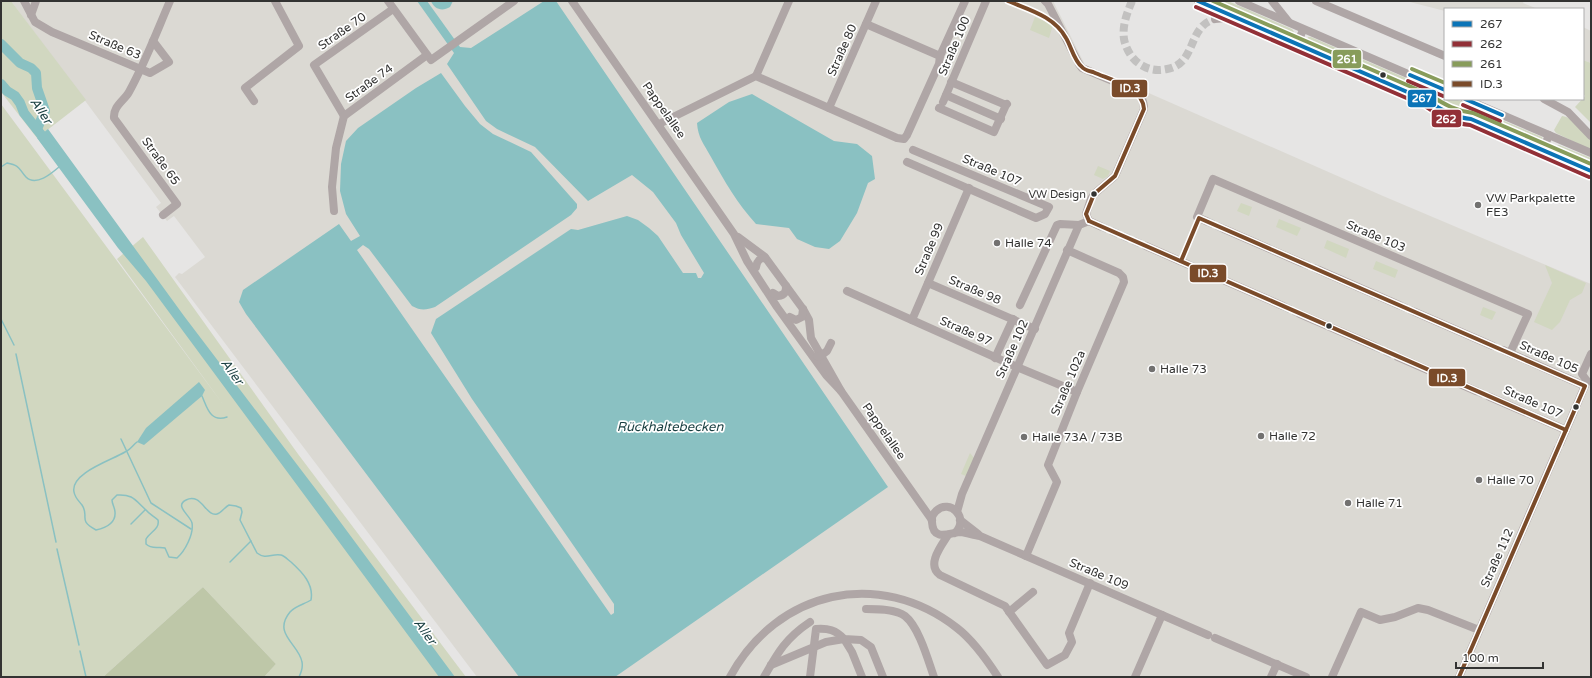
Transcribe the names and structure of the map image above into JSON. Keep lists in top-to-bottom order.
{
  "streets": {
    "street": [
      "Straße 70",
      "Straße 63",
      "Straße 100",
      "Straße 80",
      "Straße 74",
      "Pappelallee",
      "Straße 65",
      "Straße 107",
      "Straße 103",
      "Straße 99",
      "Straße 98",
      "Straße 97",
      "Straße 102",
      "Straße 105",
      "Straße 102a",
      "Straße 112",
      "Straße 109"
    ]
  },
  "crossings": [
    ["Straße 70", "Straße 74"],
    ["Straße 63", "Straße 65"],
    ["Pappelallee", "Straße 102"],
    ["Straße 107", "Straße 99"],
    ["Straße 107", "Straße 112"],
    ["Straße 103", "Straße 105"],
    ["Straße 99", "Straße 98"],
    ["Straße 99", "Straße 97"],
    ["Straße 98", "Straße 102"],
    ["Straße 97", "Straße 102"],
    ["Straße 97", "Straße 102a"],
    ["Straße 102", "Straße 102a"],
    ["Straße 105", "Straße 112"],
    ["Straße 102a", "Straße 109"]
  ],
  "water": ["Aller", "Rückhaltebecken"],
  "places": [
    "VW Design",
    "VW Parkpalette FE3",
    "Halle 74",
    "Halle 73",
    "Halle 72",
    "Halle 73A / 73B",
    "Halle 70",
    "Halle 71"
  ],
  "lines": [
    "transit line 267",
    "transit line 261",
    "transit line ID.3",
    "transit line 262"
  ],
  "legend": [
    "267",
    "262",
    "261",
    "ID.3"
  ],
  "scale_bar": "100 m"
}
